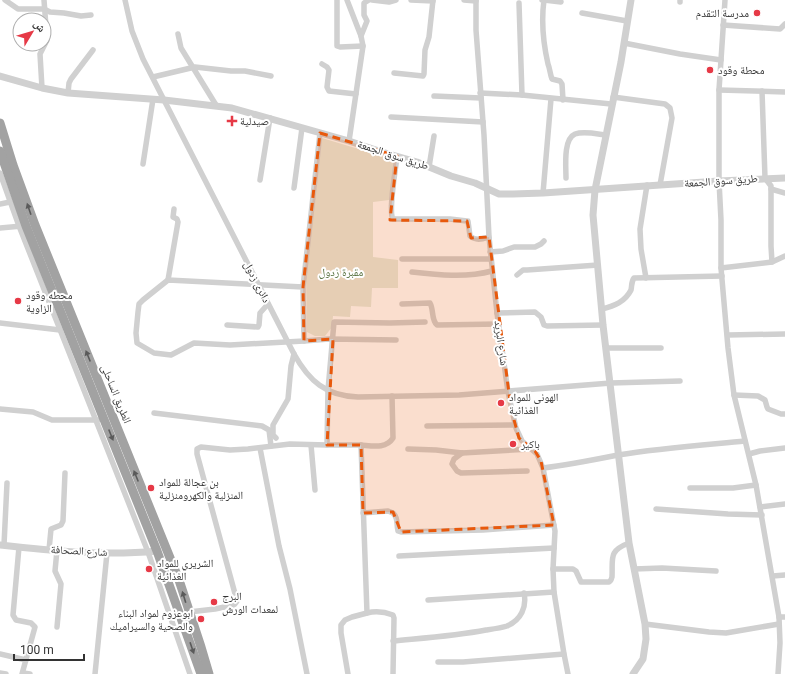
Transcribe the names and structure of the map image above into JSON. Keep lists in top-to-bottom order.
{
  "streets": {
    "highway": ["الطريق الساحلى"],
    "street": [
      "طريق سوق الجمعة",
      "دائرى زدول",
      "شارع البريد",
      "شارع الصحافة"
    ]
  },
  "crossings": [
    ["طريق سوق الجمعة", "دائرى زدول"],
    ["طريق سوق الجمعة", "شارع البريد"],
    ["دائرى زدول", "شارع البريد"],
    ["الطريق الساحلى", "شارع الصحافة"]
  ],
  "parks": ["مقبرة زدول"],
  "places": {
    "other": [
      "مدرسة التقدم",
      "محطة وقود",
      "محطه وقود الزاوية",
      "الهونى للمواد الغذائية",
      "باكير",
      "بن عجالة للمواد المنزلية والكهرومنزلية",
      "الشريري للمواد الغذائية",
      "البرج لمعدات الورش",
      "ابوعزوم لمواد البناء والصحية والسيراميك"
    ],
    "health": ["صيدلية"]
  },
  "scale_bar": "100 m",
  "north": "top right"
}
